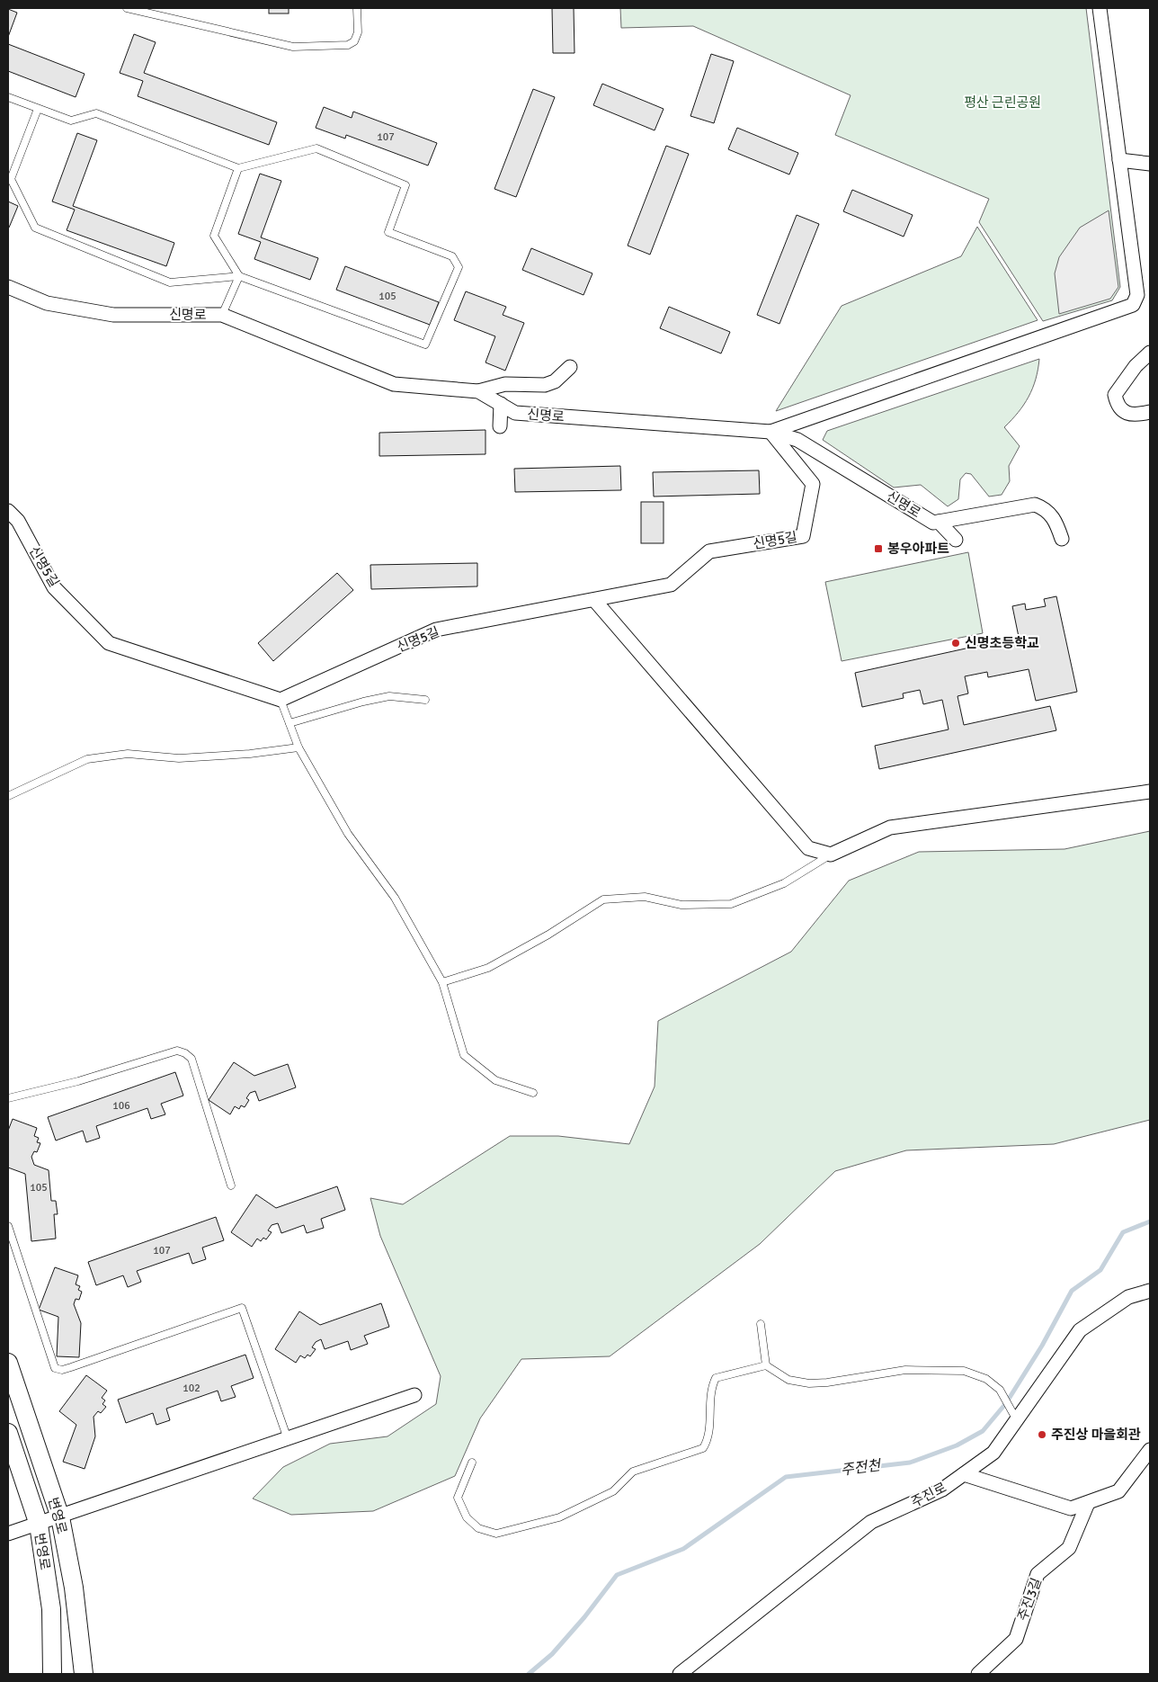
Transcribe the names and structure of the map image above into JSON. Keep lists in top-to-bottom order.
{
  "streets": {
    "main road": ["변영로", "번영로"],
    "street": [
      "신명로",
      "신명5길",
      "주진로",
      "주진3길"
    ]
  },
  "crossings": [
    ["신명로", "신명5길"]
  ],
  "water": ["주전천"],
  "parks": ["평산 근린공원"],
  "places": {
    "transit": ["봉우아파트"],
    "other": ["신명초등학교", "주진상 마을회관"]
  },
  "house_numbers": [
    "107",
    "105",
    "106",
    "105",
    "107",
    "102"
  ]
}
